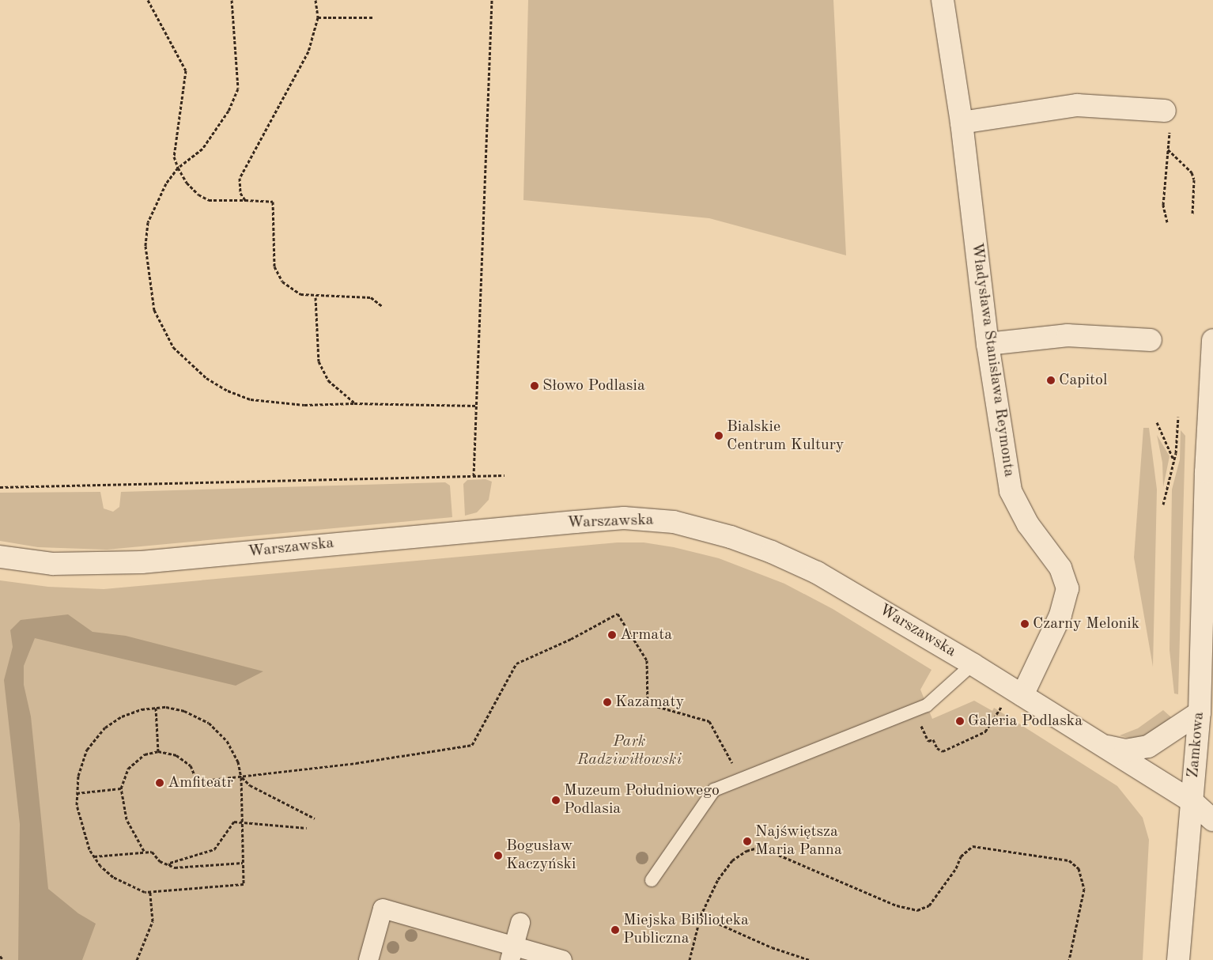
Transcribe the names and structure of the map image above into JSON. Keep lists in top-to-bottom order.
{
  "streets": {
    "street": ["Władysława Stanisława Reymonta", "Warszawska", "Zamkowa"]
  },
  "crossings": [
    ["Władysława Stanisława Reymonta", "Warszawska"],
    ["Warszawska", "Zamkowa"]
  ],
  "parks": ["Park Radziwiłłowski"],
  "places": [
    "Capitol",
    "Słowo Podlasia",
    "Bialskie Centrum Kultury",
    "Czarny Melonik",
    "Armata",
    "Kazamaty",
    "Galeria Podlaska",
    "Amfiteatr",
    "Muzeum Południowego Podlasia",
    "Najświętsza Maria Panna",
    "Bogusław Kaczyński",
    "Miejska Biblioteka Publiczna"
  ]
}
